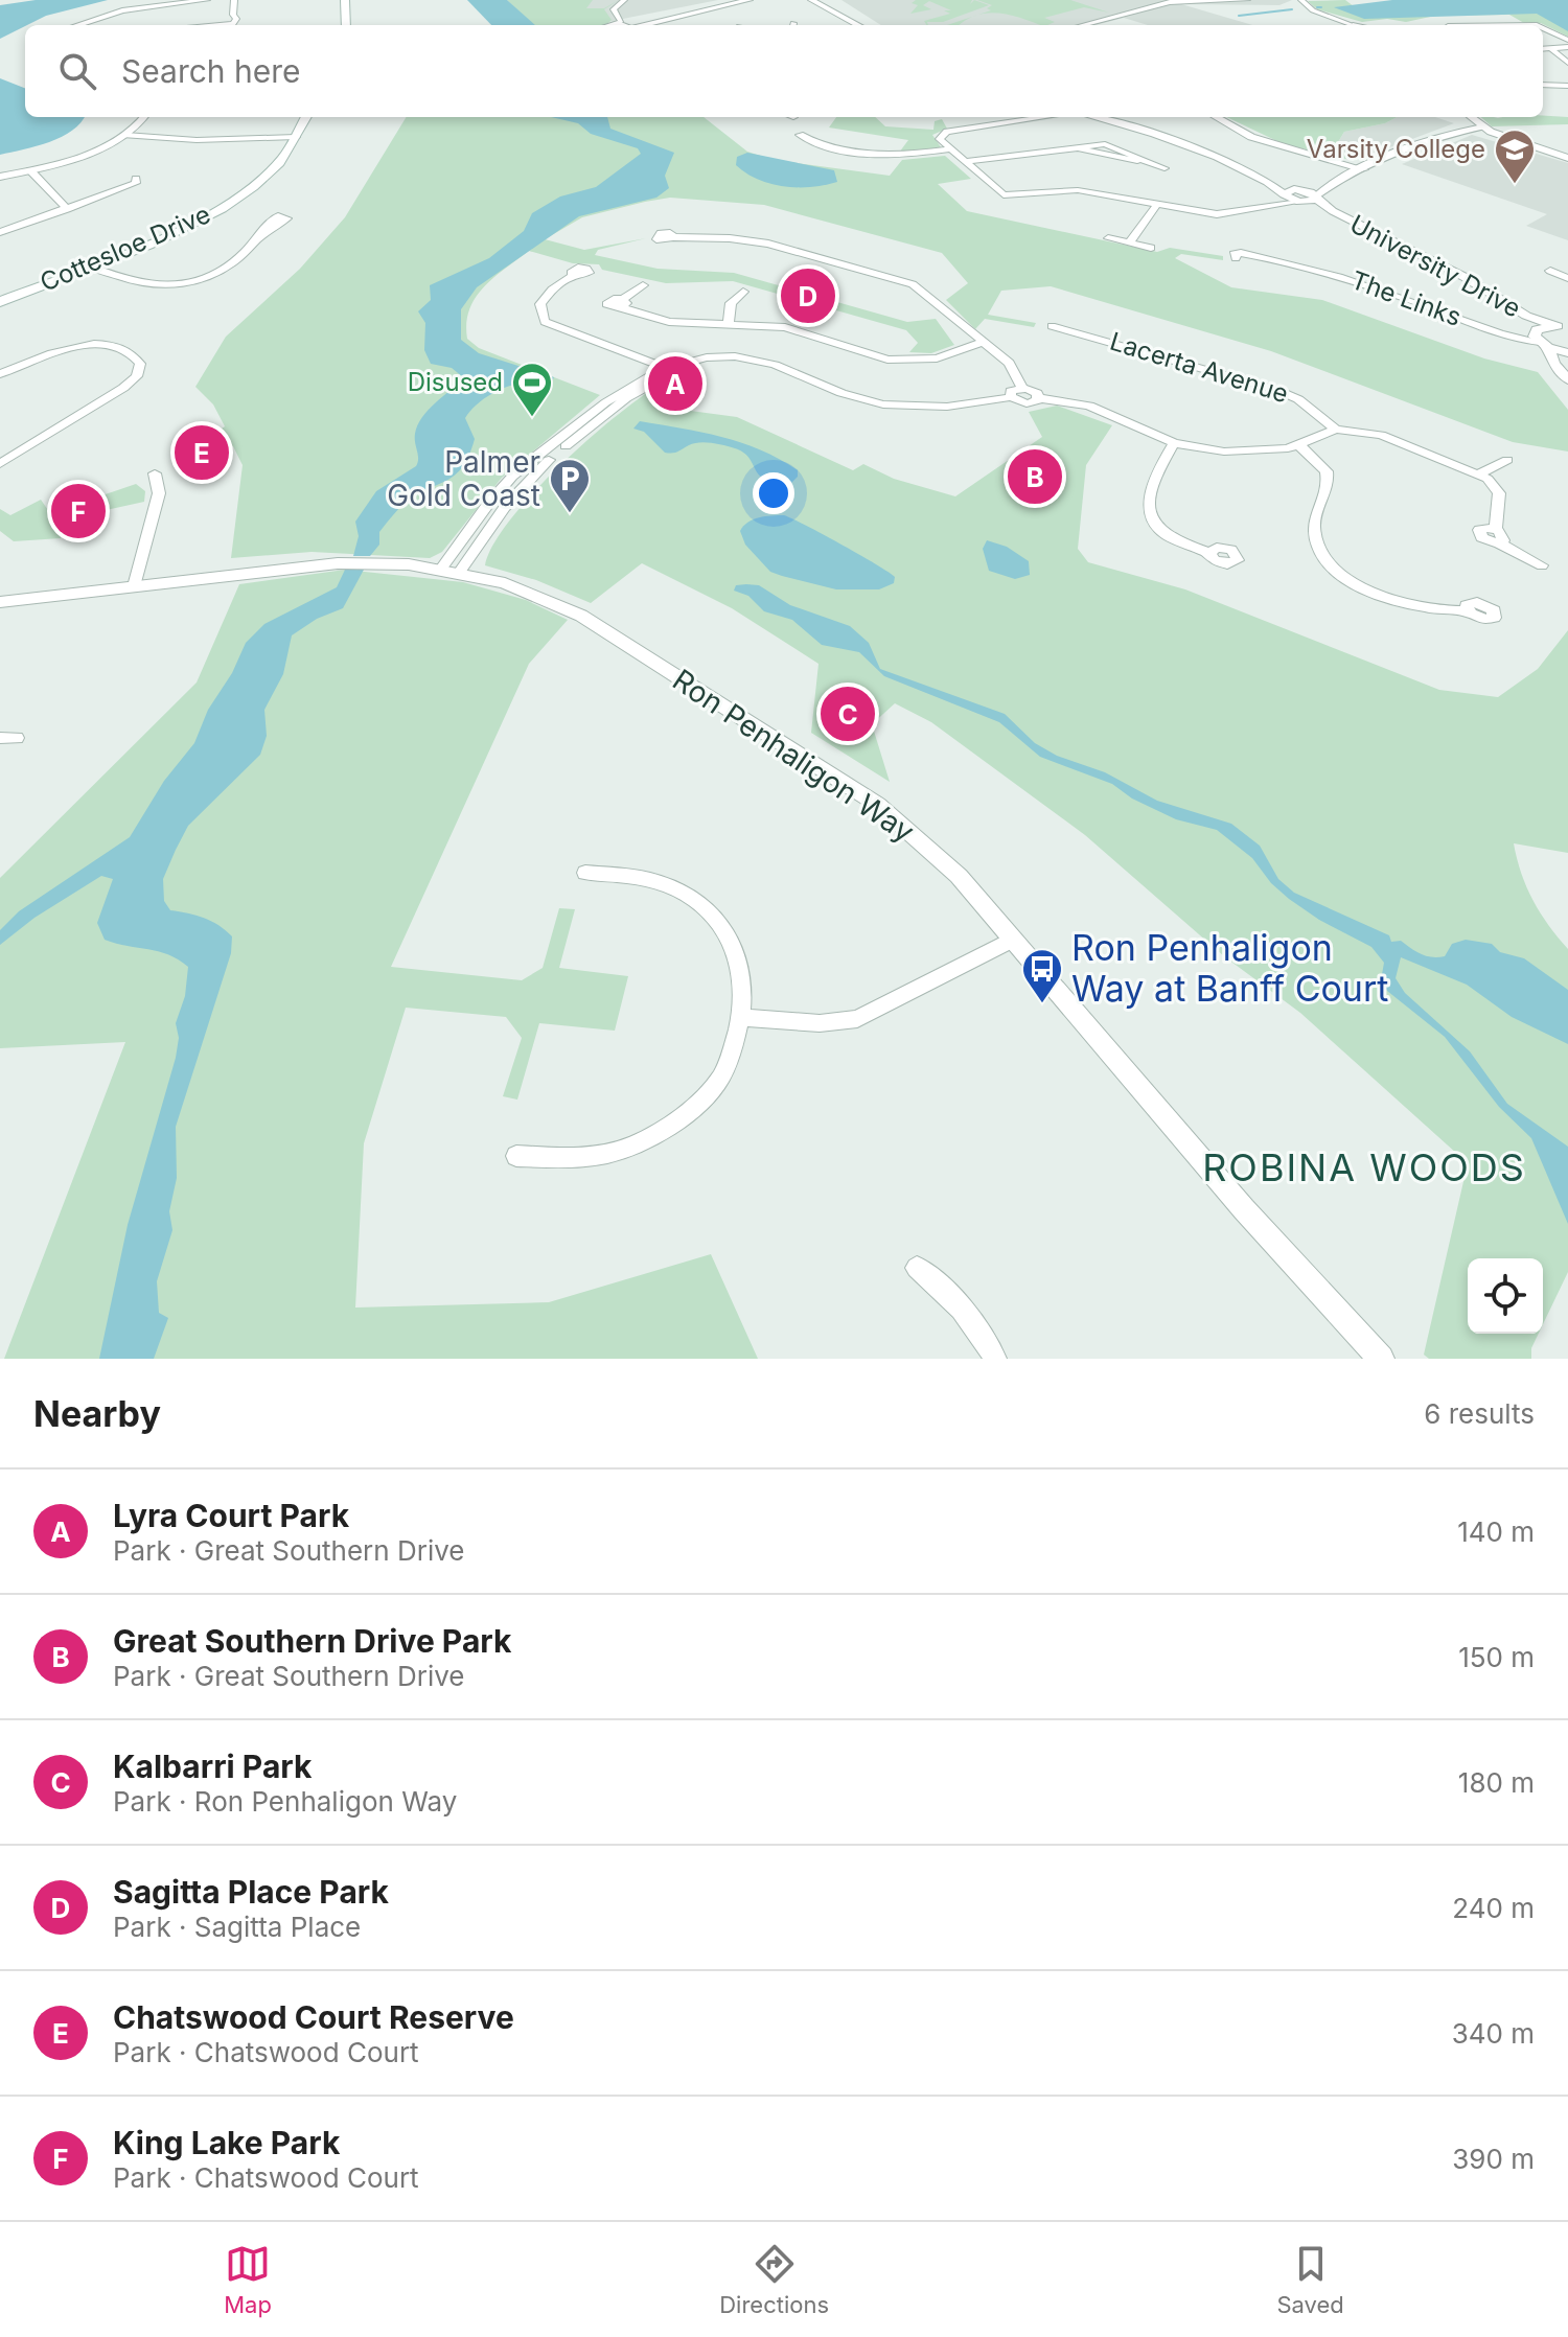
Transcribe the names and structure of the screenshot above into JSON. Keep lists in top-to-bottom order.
{
  "streets": {
    "main road": ["Cottesloe Drive"],
    "street": [
      "University Drive",
      "The Links",
      "Lacerta Avenue",
      "Ron Penhaligon Way"
    ]
  },
  "crossings": [
    ["University Drive", "The Links"]
  ],
  "districts": ["ROBINA WOODS"],
  "places": {
    "school or university": ["Varsity College"],
    "sports": ["Disused"],
    "parking": ["Palmer Gold Coast"],
    "bus stop": ["Ron Penhaligon Way at Banff Court"]
  },
  "page": {
    "search": "Search here",
    "pins": [
      "D",
      "A",
      "E",
      "B",
      "F",
      "C"
    ],
    "heading": ["Nearby", "6 results"],
    "list": [
      {
        "mark": "A",
        "name": "Lyra Court Park",
        "note": "Park · Great Southern Drive",
        "value": "140 m"
      },
      {
        "mark": "B",
        "name": "Great Southern Drive Park",
        "note": "Park · Great Southern Drive",
        "value": "150 m"
      },
      {
        "mark": "C",
        "name": "Kalbarri Park",
        "note": "Park · Ron Penhaligon Way",
        "value": "180 m"
      },
      {
        "mark": "D",
        "name": "Sagitta Place Park",
        "note": "Park · Sagitta Place",
        "value": "240 m"
      },
      {
        "mark": "E",
        "name": "Chatswood Court Reserve",
        "note": "Park · Chatswood Court",
        "value": "340 m"
      },
      {
        "mark": "F",
        "name": "King Lake Park",
        "note": "Park · Chatswood Court",
        "value": "390 m"
      }
    ],
    "nav": ["Map", "Directions", "Saved"]
  }
}
